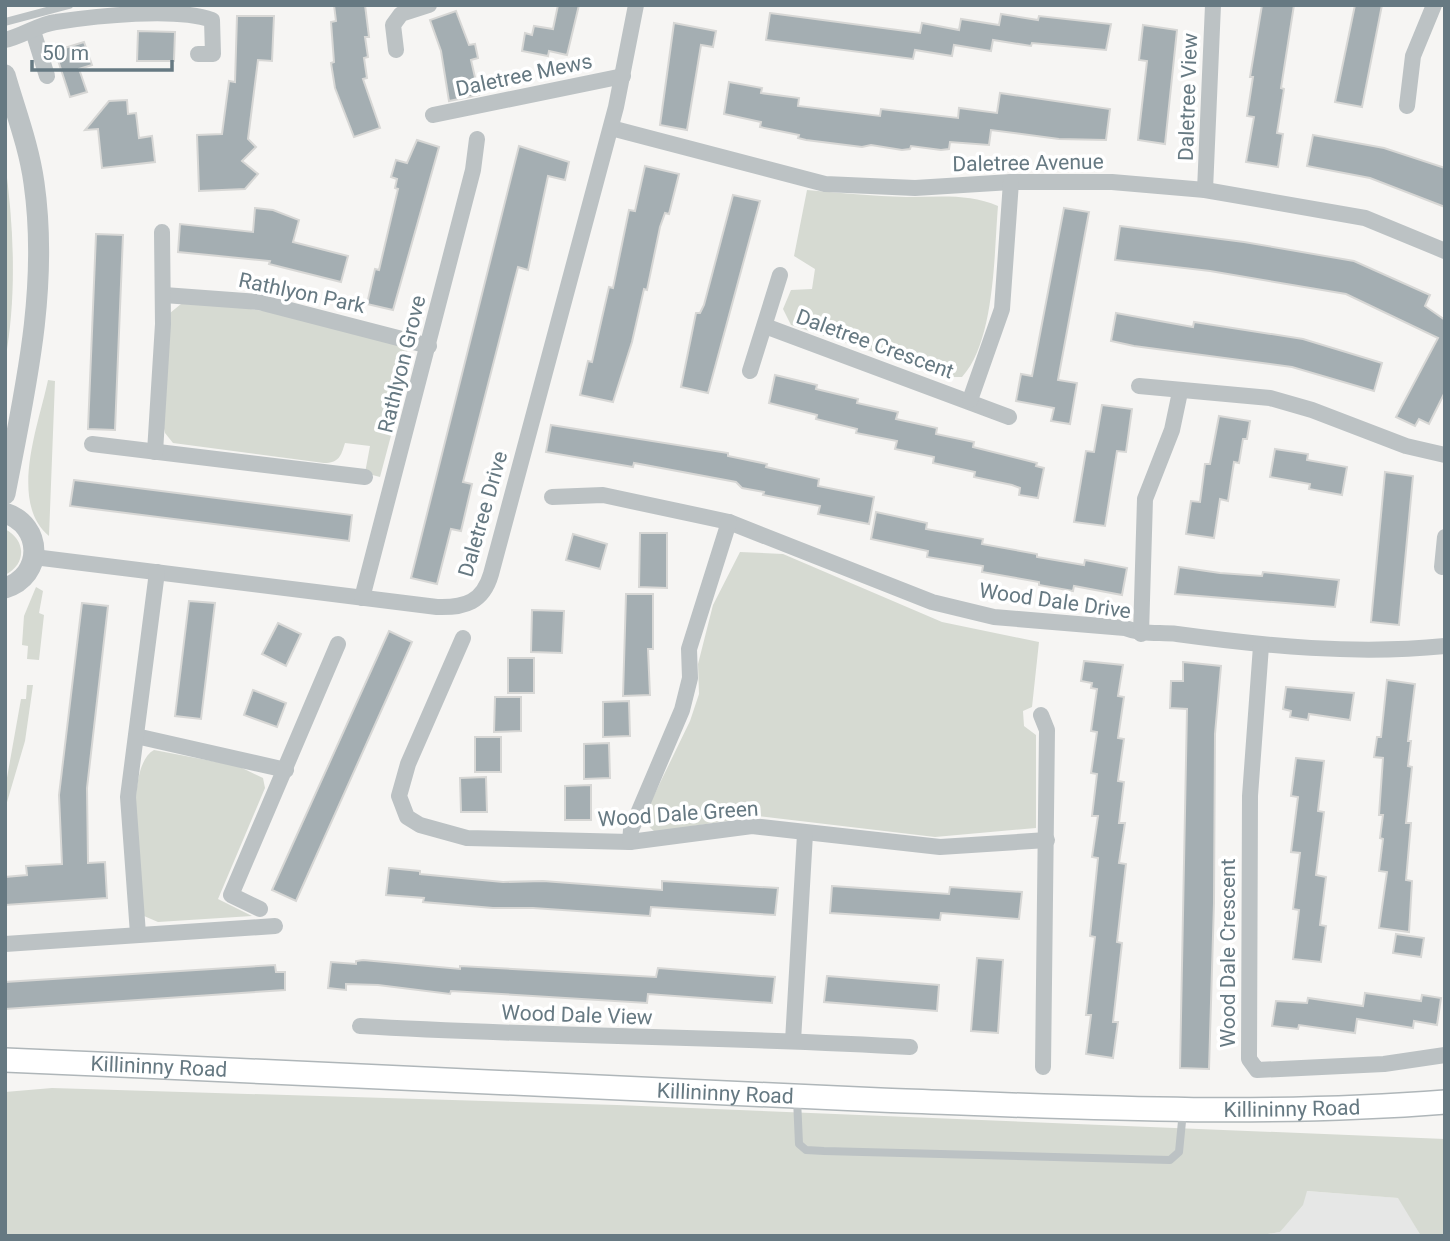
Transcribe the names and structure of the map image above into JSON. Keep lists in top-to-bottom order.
{
  "streets": {
    "main road": ["Killininny Road"],
    "street": [
      "Daletree Mews",
      "Daletree View",
      "Daletree Avenue",
      "Rathlyon Park",
      "Daletree Crescent",
      "Rathlyon Grove",
      "Daletree Drive",
      "Wood Dale Drive",
      "Wood Dale Green",
      "Wood Dale Crescent",
      "Wood Dale View"
    ]
  },
  "crossings": [
    ["Daletree Mews", "Daletree Drive"],
    ["Daletree View", "Daletree Avenue"],
    ["Daletree Avenue", "Daletree Crescent"],
    ["Daletree Avenue", "Daletree Drive"],
    ["Rathlyon Park", "Rathlyon Grove"],
    ["Rathlyon Grove", "Daletree Drive"],
    ["Wood Dale Drive", "Wood Dale Crescent"]
  ],
  "scale_bar": "50 m"
}
